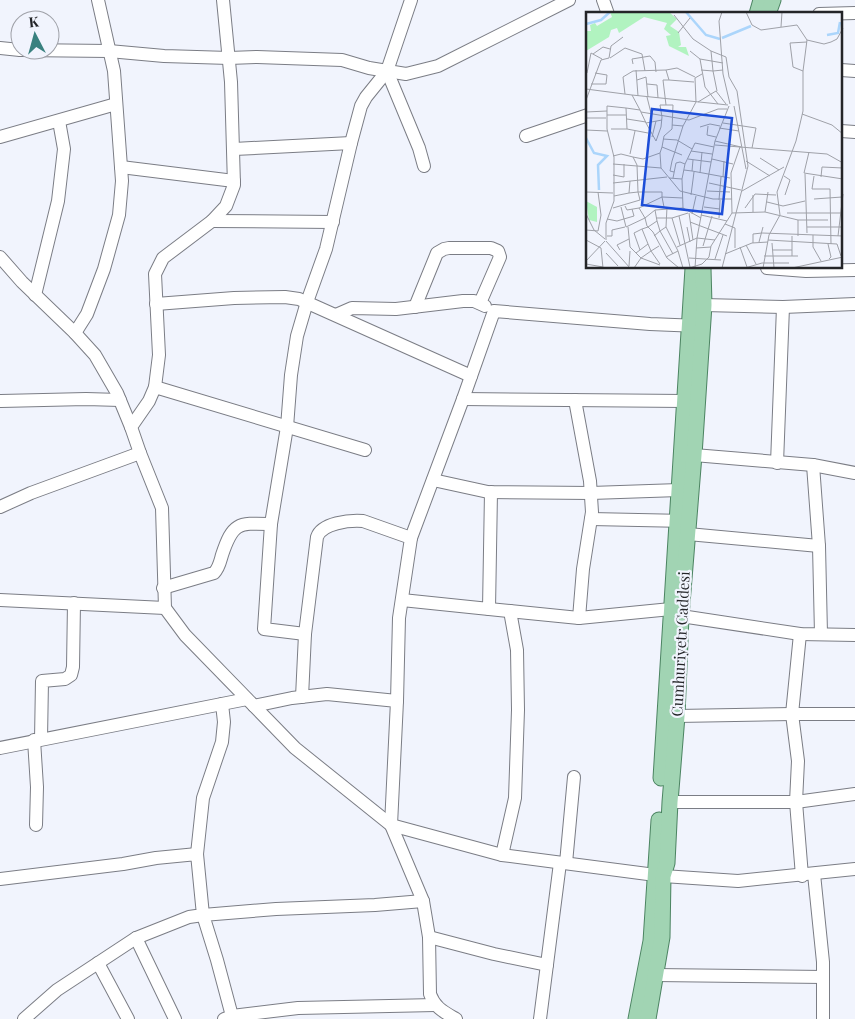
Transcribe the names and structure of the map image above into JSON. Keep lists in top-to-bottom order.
{
  "streets": {
    "main road": ["Cumhuriyetr Caddesi"]
  },
  "north": "top"
}
